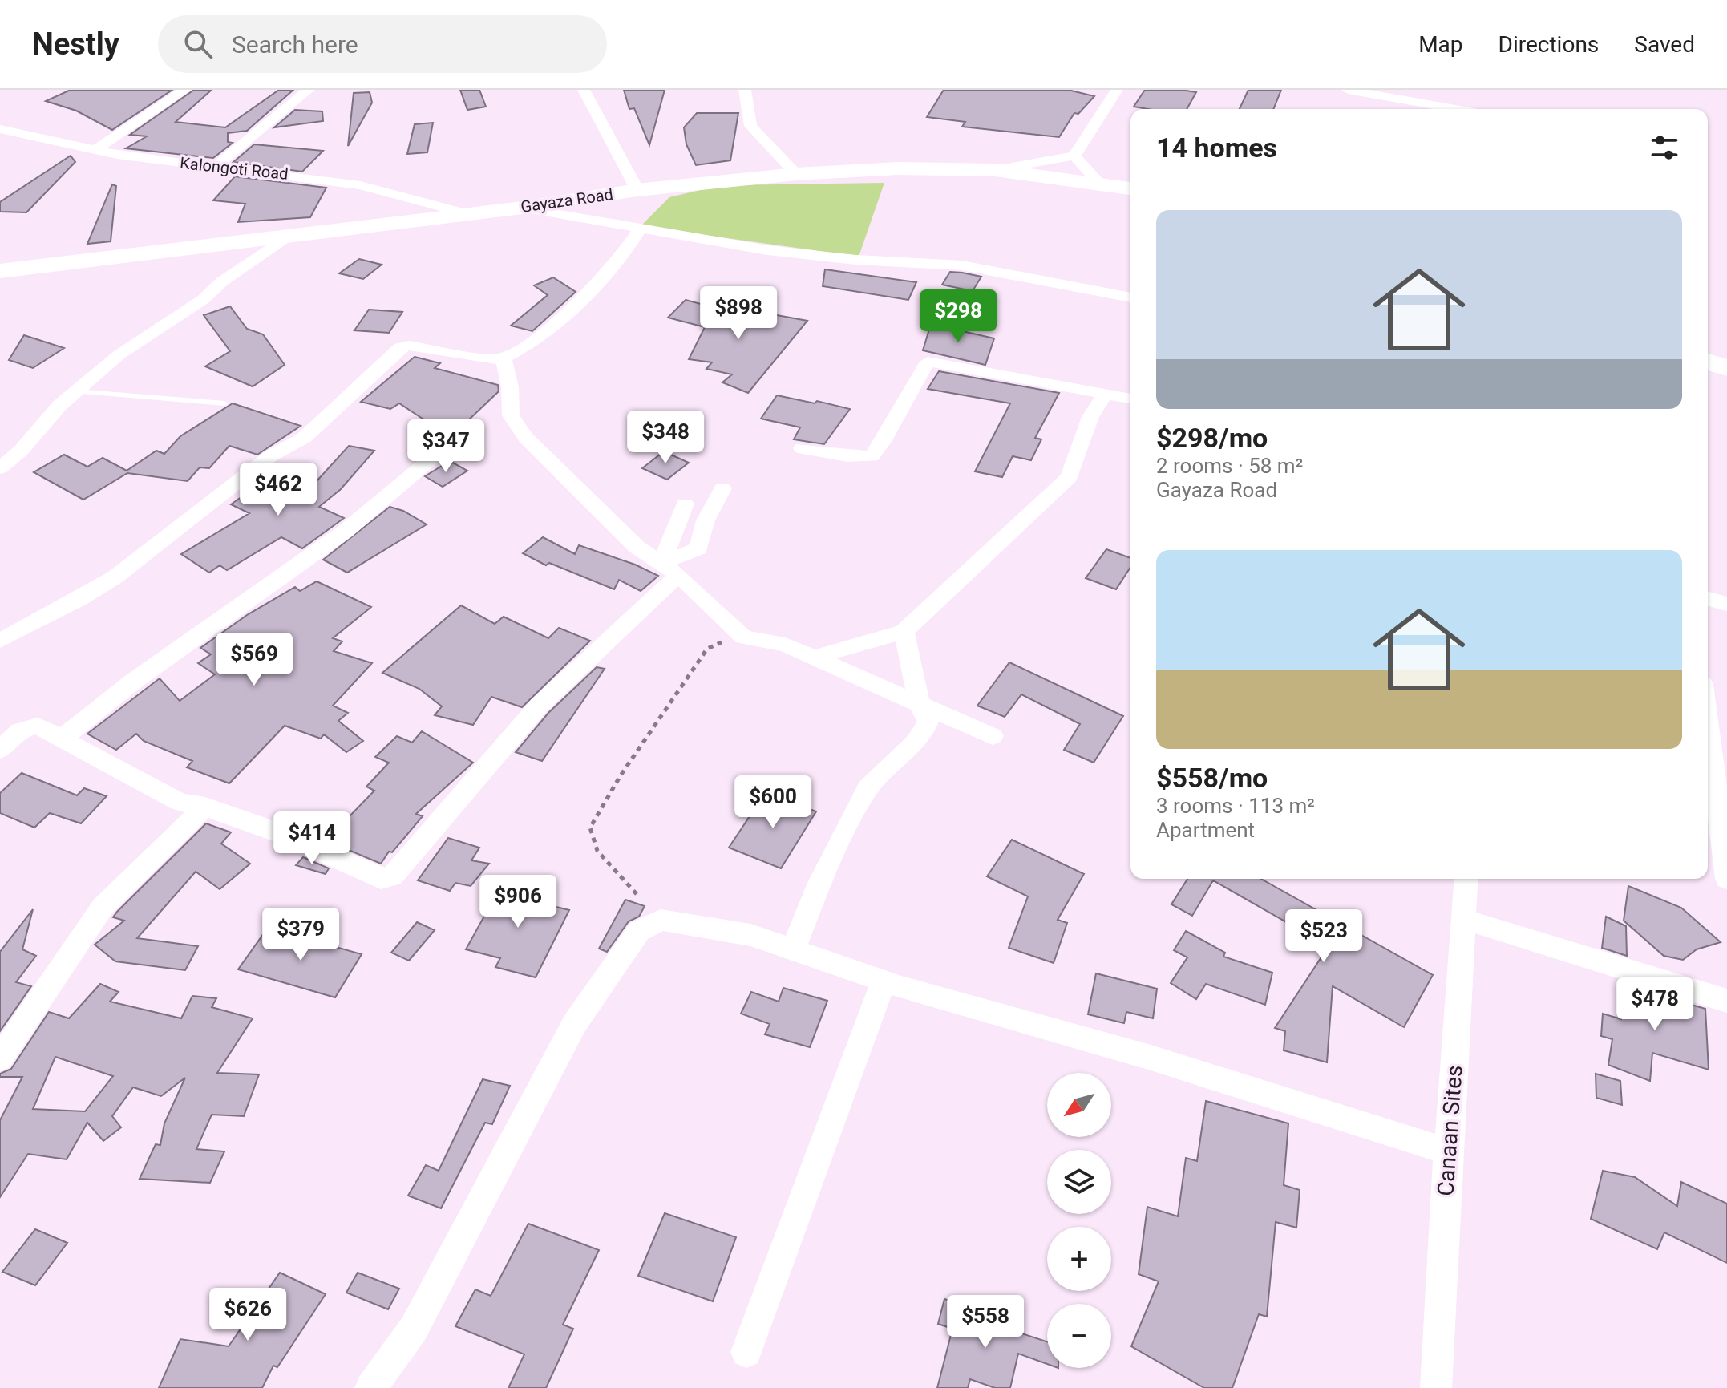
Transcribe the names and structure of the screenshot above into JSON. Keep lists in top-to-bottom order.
{
  "streets": {
    "main road": ["Gayaza Road"],
    "street": ["Kalongoti Road", "Canaan Sites"]
  },
  "crossings": [
    ["Kalongoti Road", "Gayaza Road"]
  ],
  "north": "bottom left",
  "page": {
    "header": "Nestly",
    "search": "Search here",
    "nav": ["Map", "Directions", "Saved"],
    "heading": "14 homes",
    "list": [
      {
        "name": "$298/mo",
        "note": "2 rooms · 58 m² · Gayaza Road"
      },
      {
        "name": "$558/mo",
        "note": "3 rooms · 113 m² · Apartment"
      }
    ],
    "price": [
      "$898",
      "$298",
      "$348",
      "$347",
      "$462",
      "$569",
      "$600",
      "$414",
      "$906",
      "$379",
      "$523",
      "$478",
      "$626",
      "$558"
    ],
    "map_buttons": ["+", "−"]
  }
}
